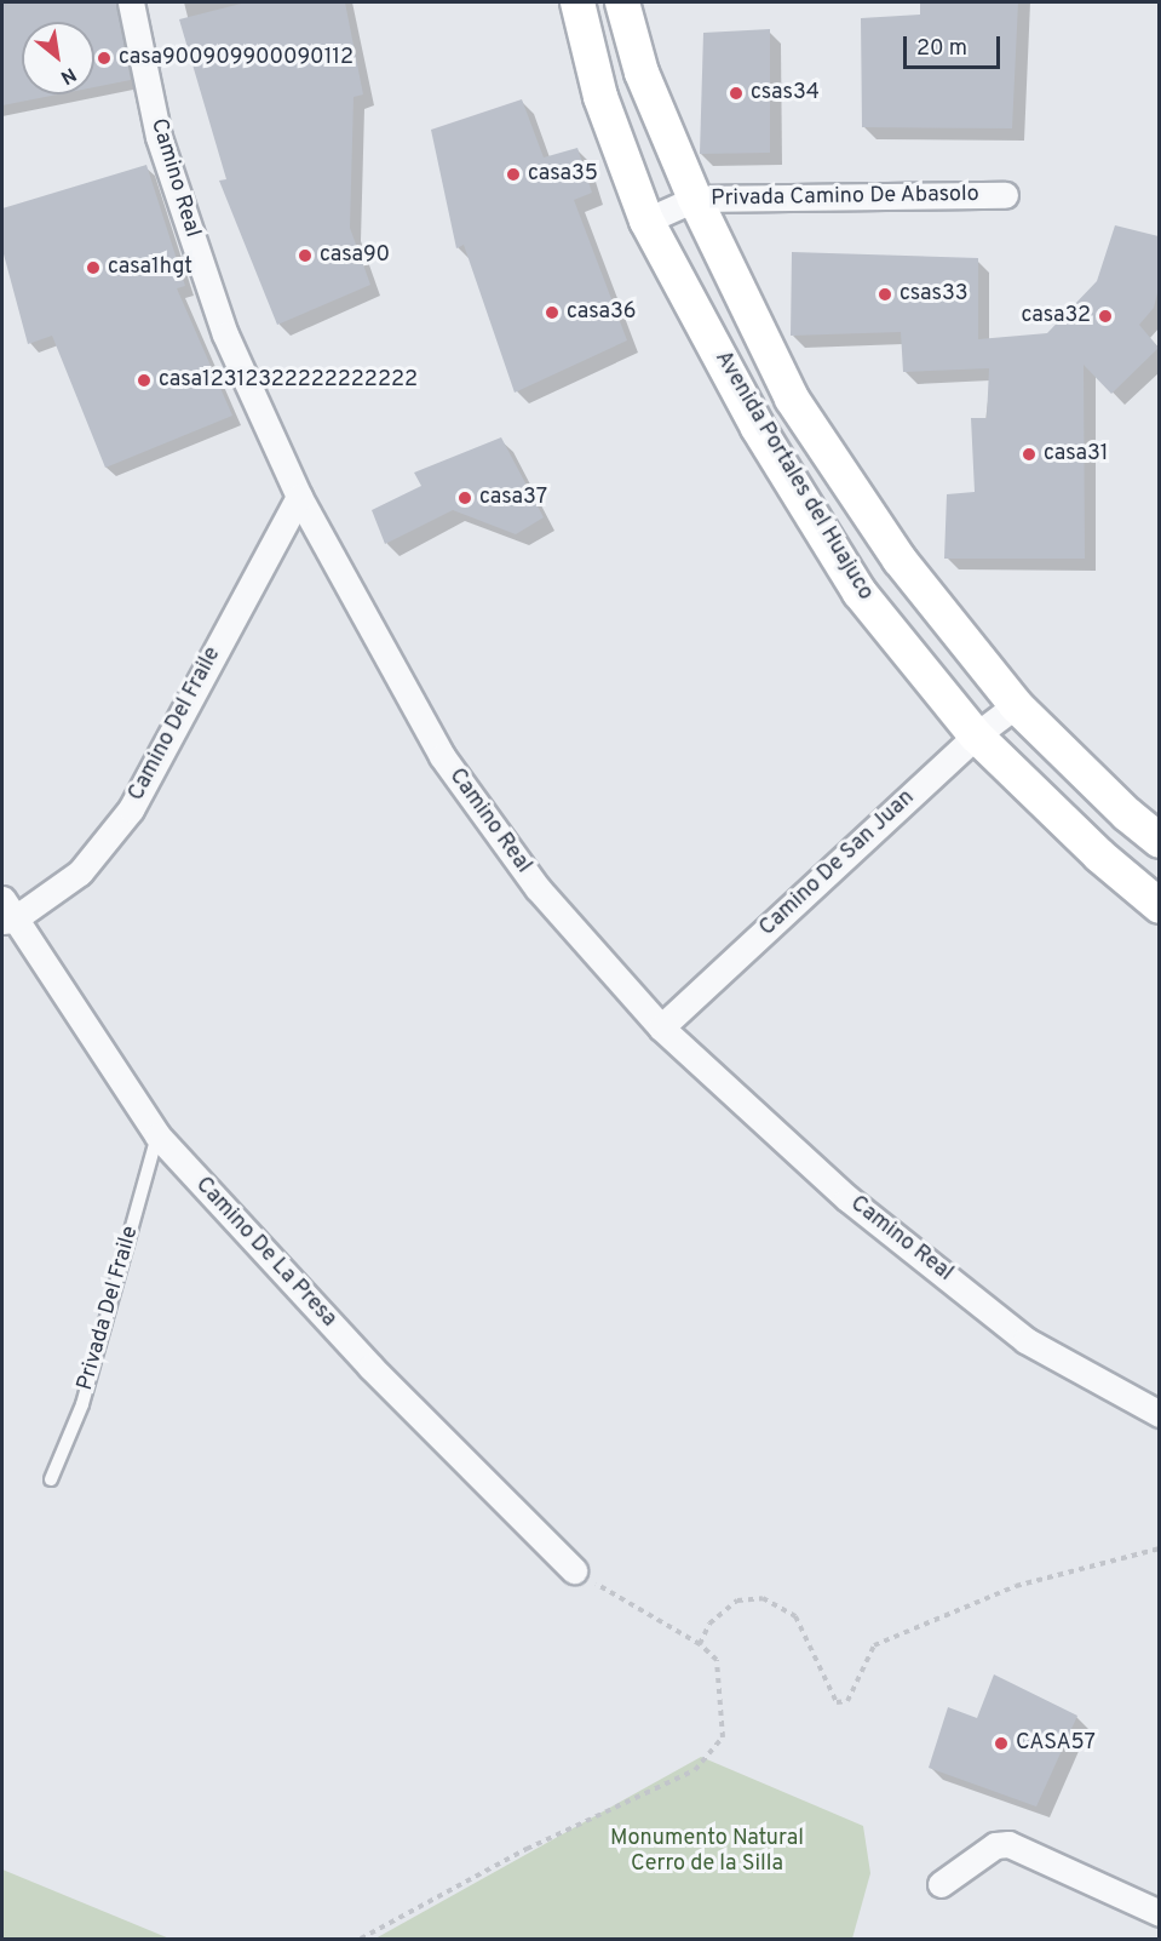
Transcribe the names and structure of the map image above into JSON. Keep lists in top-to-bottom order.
{
  "streets": {
    "street": [
      "Camino Real",
      "Privada Camino De Abasolo",
      "Avenida Portales del Huajuco",
      "Camino Del Fraile",
      "Camino De San Juan",
      "Camino De La Presa"
    ],
    "lane": ["Privada Del Fraile"]
  },
  "crossings": [
    ["Camino Real", "Camino Del Fraile"],
    ["Camino Real", "Camino De San Juan"],
    ["Privada Camino De Abasolo", "Avenida Portales del Huajuco"],
    ["Avenida Portales del Huajuco", "Camino De San Juan"],
    ["Camino Del Fraile", "Camino De La Presa"],
    ["Camino De La Presa", "Privada Del Fraile"]
  ],
  "parks": ["Monumento Natural Cerro de la Silla"],
  "places": [
    "casa900909900090112",
    "csas34",
    "casa35",
    "casa90",
    "casa1hgt",
    "csas33",
    "casa36",
    "casa32",
    "casa12312322222222222",
    "casa31",
    "casa37",
    "CASA57"
  ],
  "scale_bar": "20 m",
  "north": "bottom right"
}
